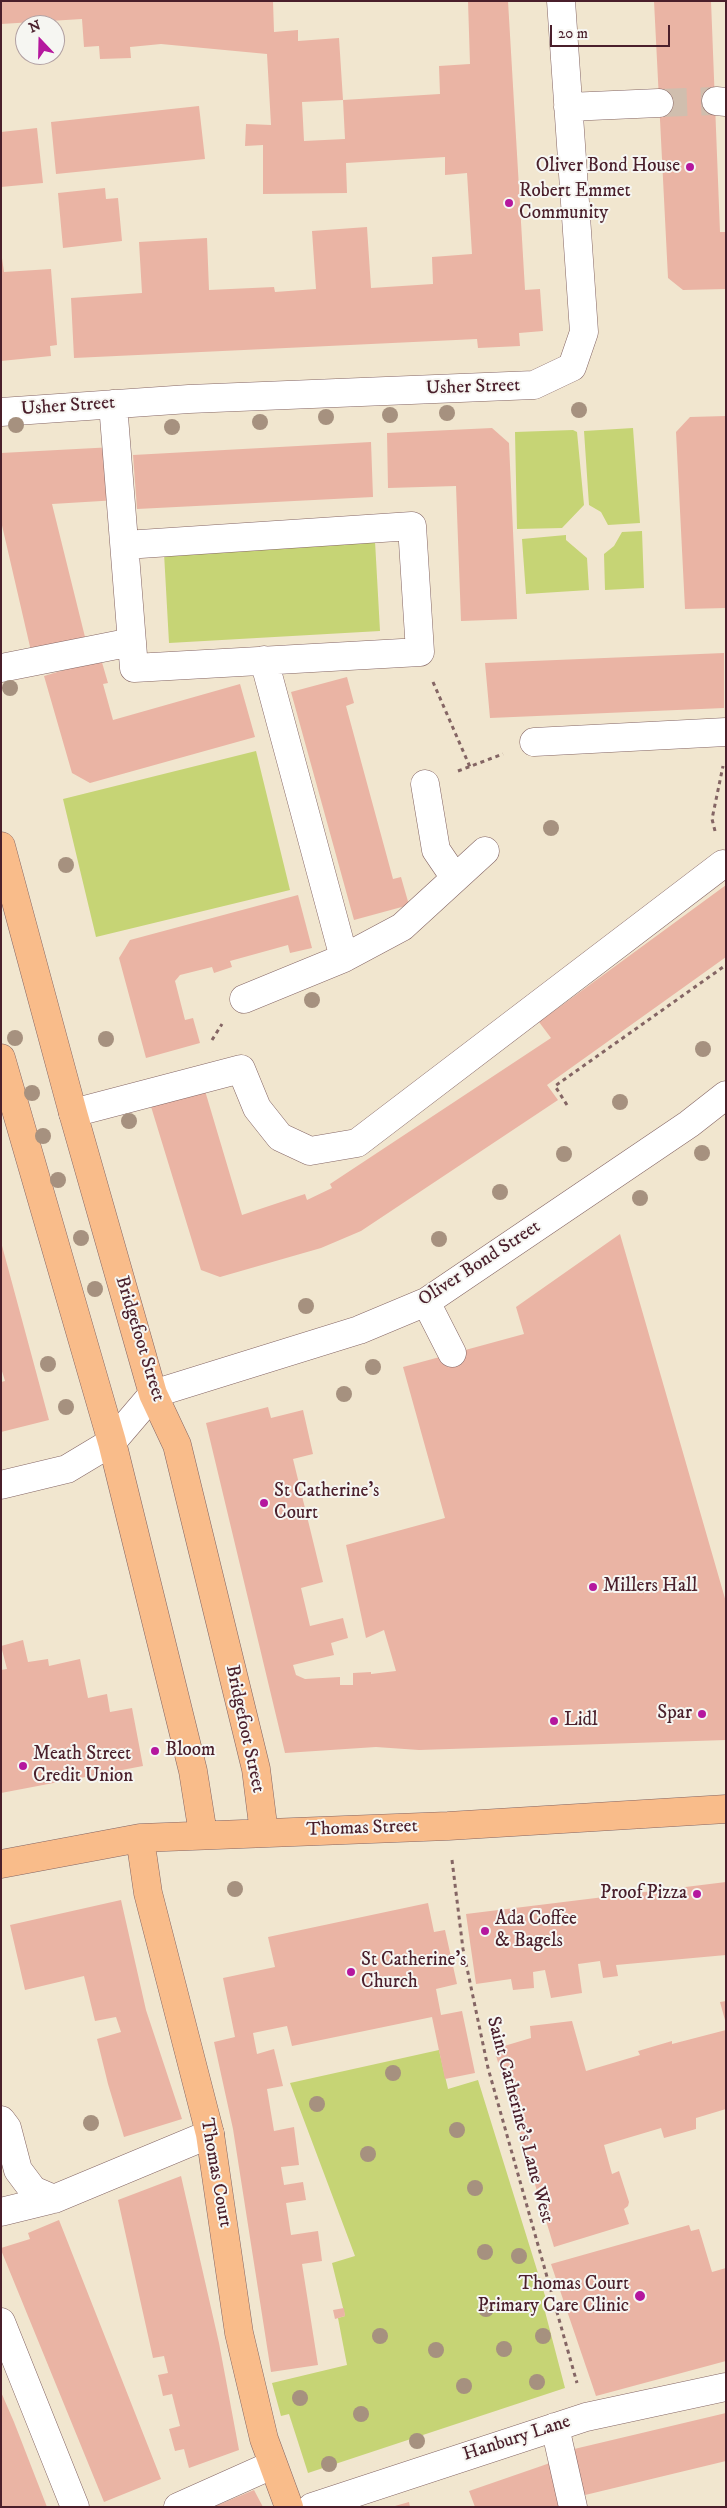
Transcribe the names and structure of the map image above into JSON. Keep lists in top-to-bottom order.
{
  "streets": {
    "main road": ["Bridgefoot Street", "Thomas Street", "Thomas Court"],
    "street": ["Usher Street", "Oliver Bond Street", "Hanbury Lane"],
    "path": ["Saint Catherine's Lane West"]
  },
  "crossings": [
    ["Oliver Bond Street", "Bridgefoot Street"],
    ["Bridgefoot Street", "Thomas Street"],
    ["Thomas Street", "Saint Catherine's Lane West"],
    ["Thomas Street", "Thomas Court"],
    ["Saint Catherine's Lane West", "Hanbury Lane"]
  ],
  "places": [
    "Oliver Bond House",
    "Robert Emmet Community",
    "St Catherine's Court",
    "Millers Hall",
    "Spar",
    "Lidl",
    "Bloom",
    "Meath Street Credit Union",
    "Proof Pizza",
    "Ada Coffee & Bagels",
    "St Catherine's Church",
    "Thomas Court Primary Care Clinic"
  ],
  "scale_bar": "20 m",
  "north": "top"
}
